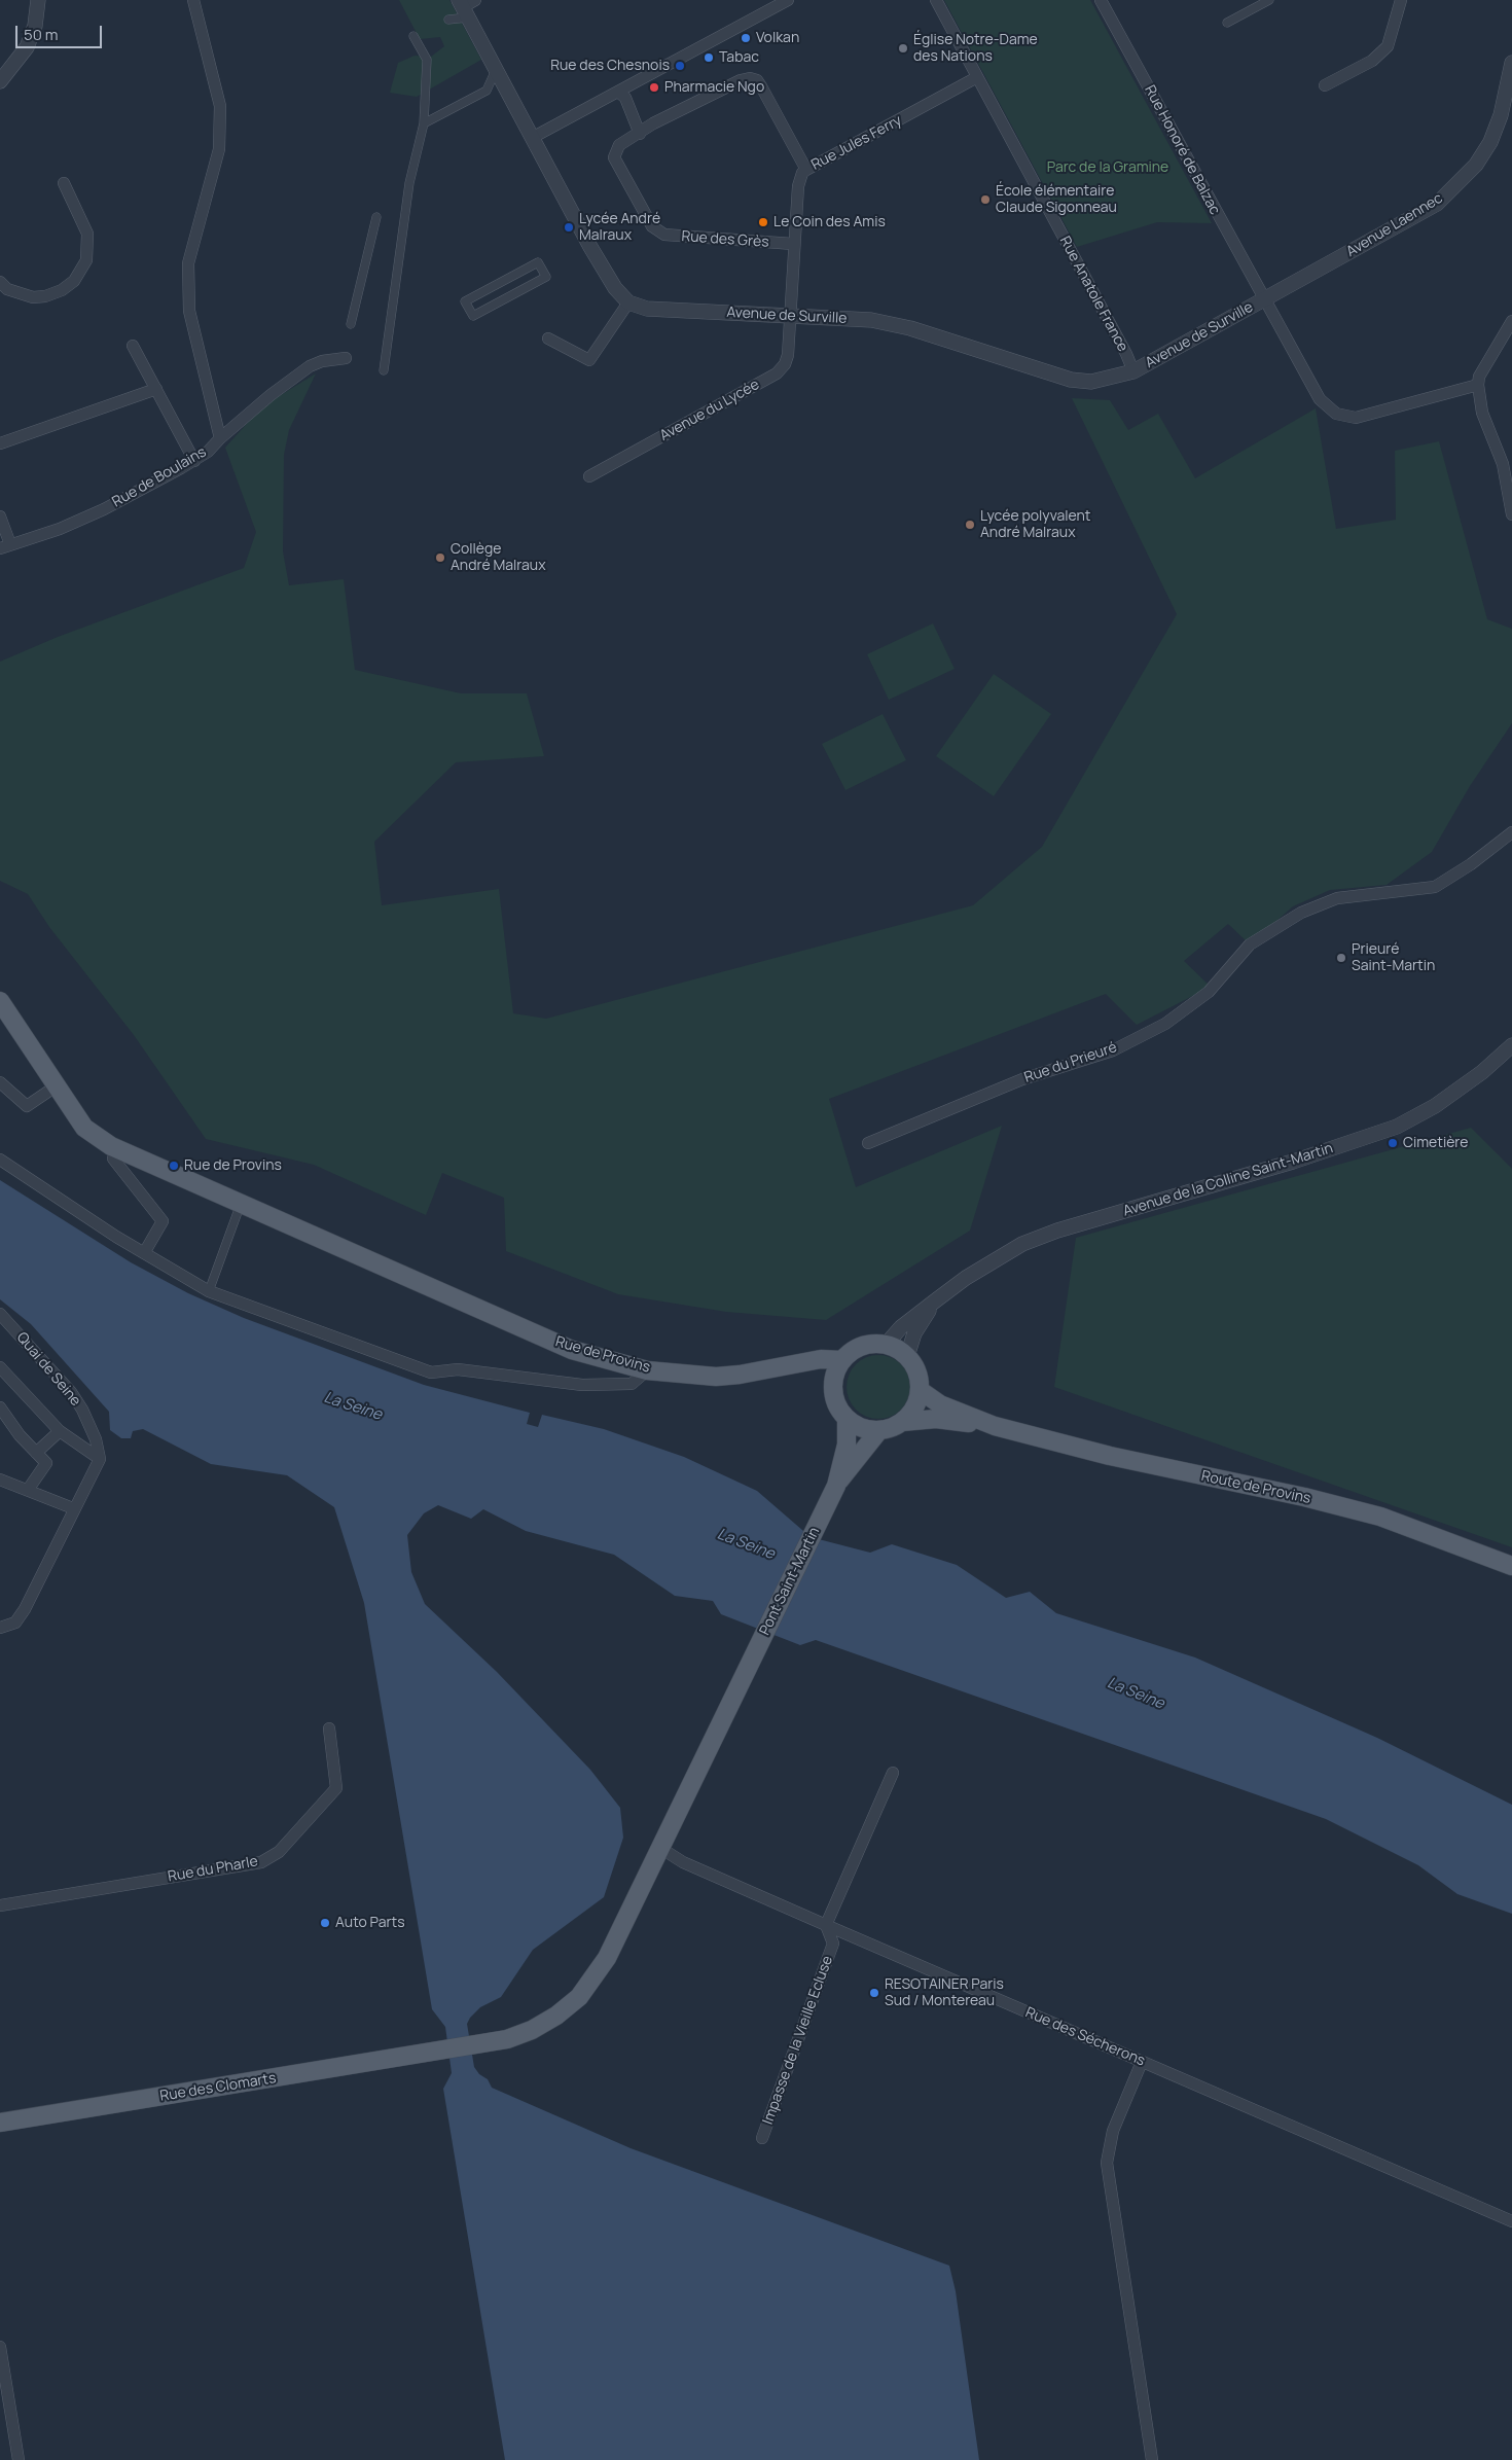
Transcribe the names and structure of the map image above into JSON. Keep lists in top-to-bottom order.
{
  "streets": {
    "main road": [
      "Rue de Provins",
      "Route de Provins",
      "Pont Saint-Martin",
      "Rue des Clomarts"
    ],
    "street": [
      "Rue Jules Ferry",
      "Rue Honoré de Balzac",
      "Avenue Laennec",
      "Rue des Grès",
      "Rue Anatole France",
      "Avenue de Surville",
      "Avenue du Lycée",
      "Rue de Boulains",
      "Rue du Prieuré",
      "Avenue de la Colline Saint-Martin",
      "Quai de Seine",
      "Rue du Pharle",
      "Rue des Sécherons",
      "Impasse de la Vieille Ecluse"
    ]
  },
  "crossings": [
    ["Rue Jules Ferry", "Rue des Grès"],
    ["Rue Jules Ferry", "Rue Anatole France"],
    ["Rue Jules Ferry", "Avenue du Lycée"],
    ["Rue Honoré de Balzac", "Avenue Laennec"],
    ["Rue Honoré de Balzac", "Avenue de Surville"],
    ["Avenue Laennec", "Avenue de Surville"],
    ["Rue des Grès", "Avenue du Lycée"],
    ["Rue Anatole France", "Avenue de Surville"],
    ["Avenue de Surville", "Avenue du Lycée"],
    ["Avenue de la Colline Saint-Martin", "Rue de Provins"],
    ["Pont Saint-Martin", "Rue des Sécherons"],
    ["Pont Saint-Martin", "Rue des Clomarts"],
    ["Rue des Sécherons", "Impasse de la Vieille Ecluse"],
    ["Rue des Sécherons", "Rue des Clomarts"]
  ],
  "water": ["La Seine"],
  "parks": ["Parc de la Gramine"],
  "places": [
    "Volkan",
    "Église Notre-Dame des Nations",
    "Tabac",
    "Rue des Chesnois",
    "Pharmacie Ngo",
    "École élémentaire Claude Sigonneau",
    "Le Coin des Amis",
    "Lycée André Malraux",
    "Lycée polyvalent André Malraux",
    "Collège André Malraux",
    "Prieuré Saint-Martin",
    "Cimetière",
    "Rue de Provins",
    "Auto Parts",
    "RESOTAINER Paris Sud / Montereau"
  ],
  "scale_bar": "50 m"
}
